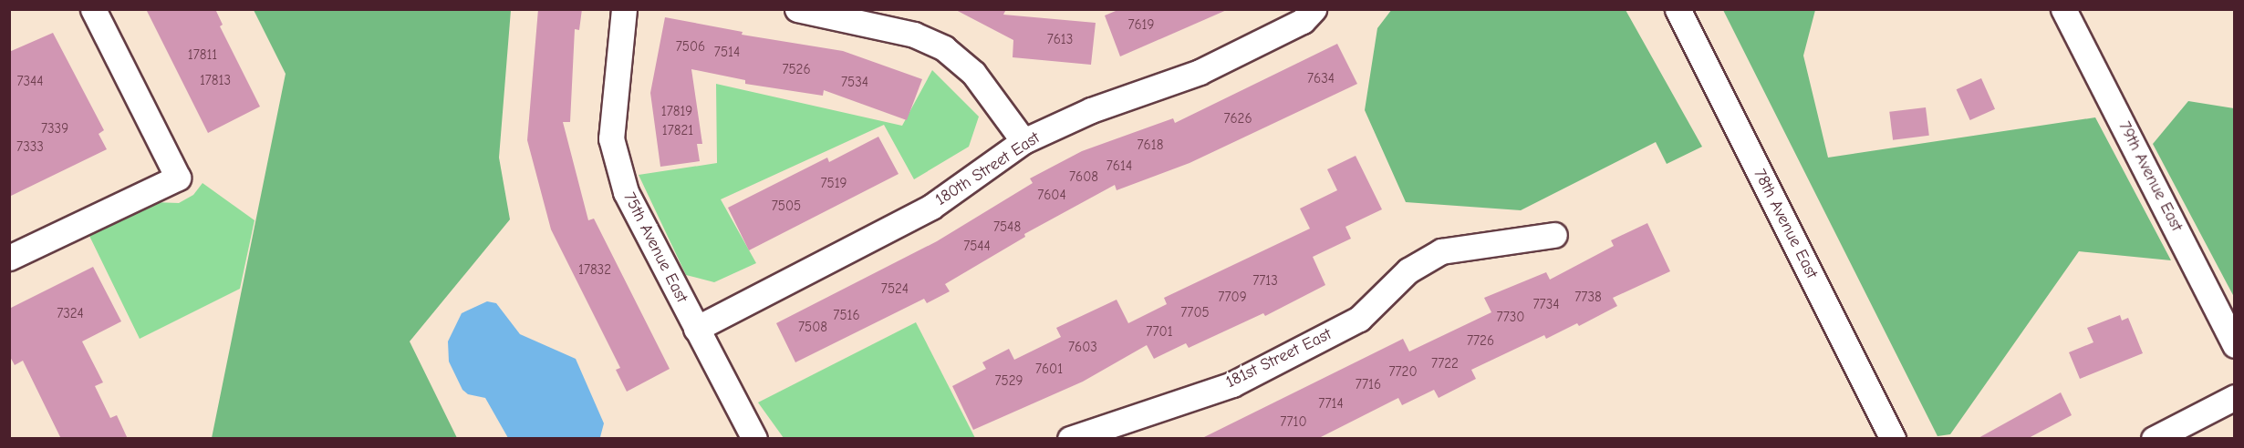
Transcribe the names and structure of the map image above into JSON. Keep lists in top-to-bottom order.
{
  "streets": {
    "street": [
      "180th Street East",
      "79th Avenue East",
      "78th Avenue East",
      "75th Avenue East",
      "181st Street East"
    ]
  },
  "crossings": [
    ["180th Street East", "75th Avenue East"]
  ],
  "house_numbers": [
    "7619",
    "7613",
    "7506",
    "7514",
    "17811",
    "7526",
    "7634",
    "17813",
    "7344",
    "7534",
    "17819",
    "7626",
    "7339",
    "17821",
    "7618",
    "7333",
    "7614",
    "7608",
    "7519",
    "7604",
    "7505",
    "7548",
    "7544",
    "17832",
    "7713",
    "7524",
    "7709",
    "7738",
    "7734",
    "7705",
    "7324",
    "7516",
    "7730",
    "7508",
    "7701",
    "7726",
    "7603",
    "7722",
    "7601",
    "7720",
    "7529",
    "7716",
    "7714",
    "7710"
  ]
}
